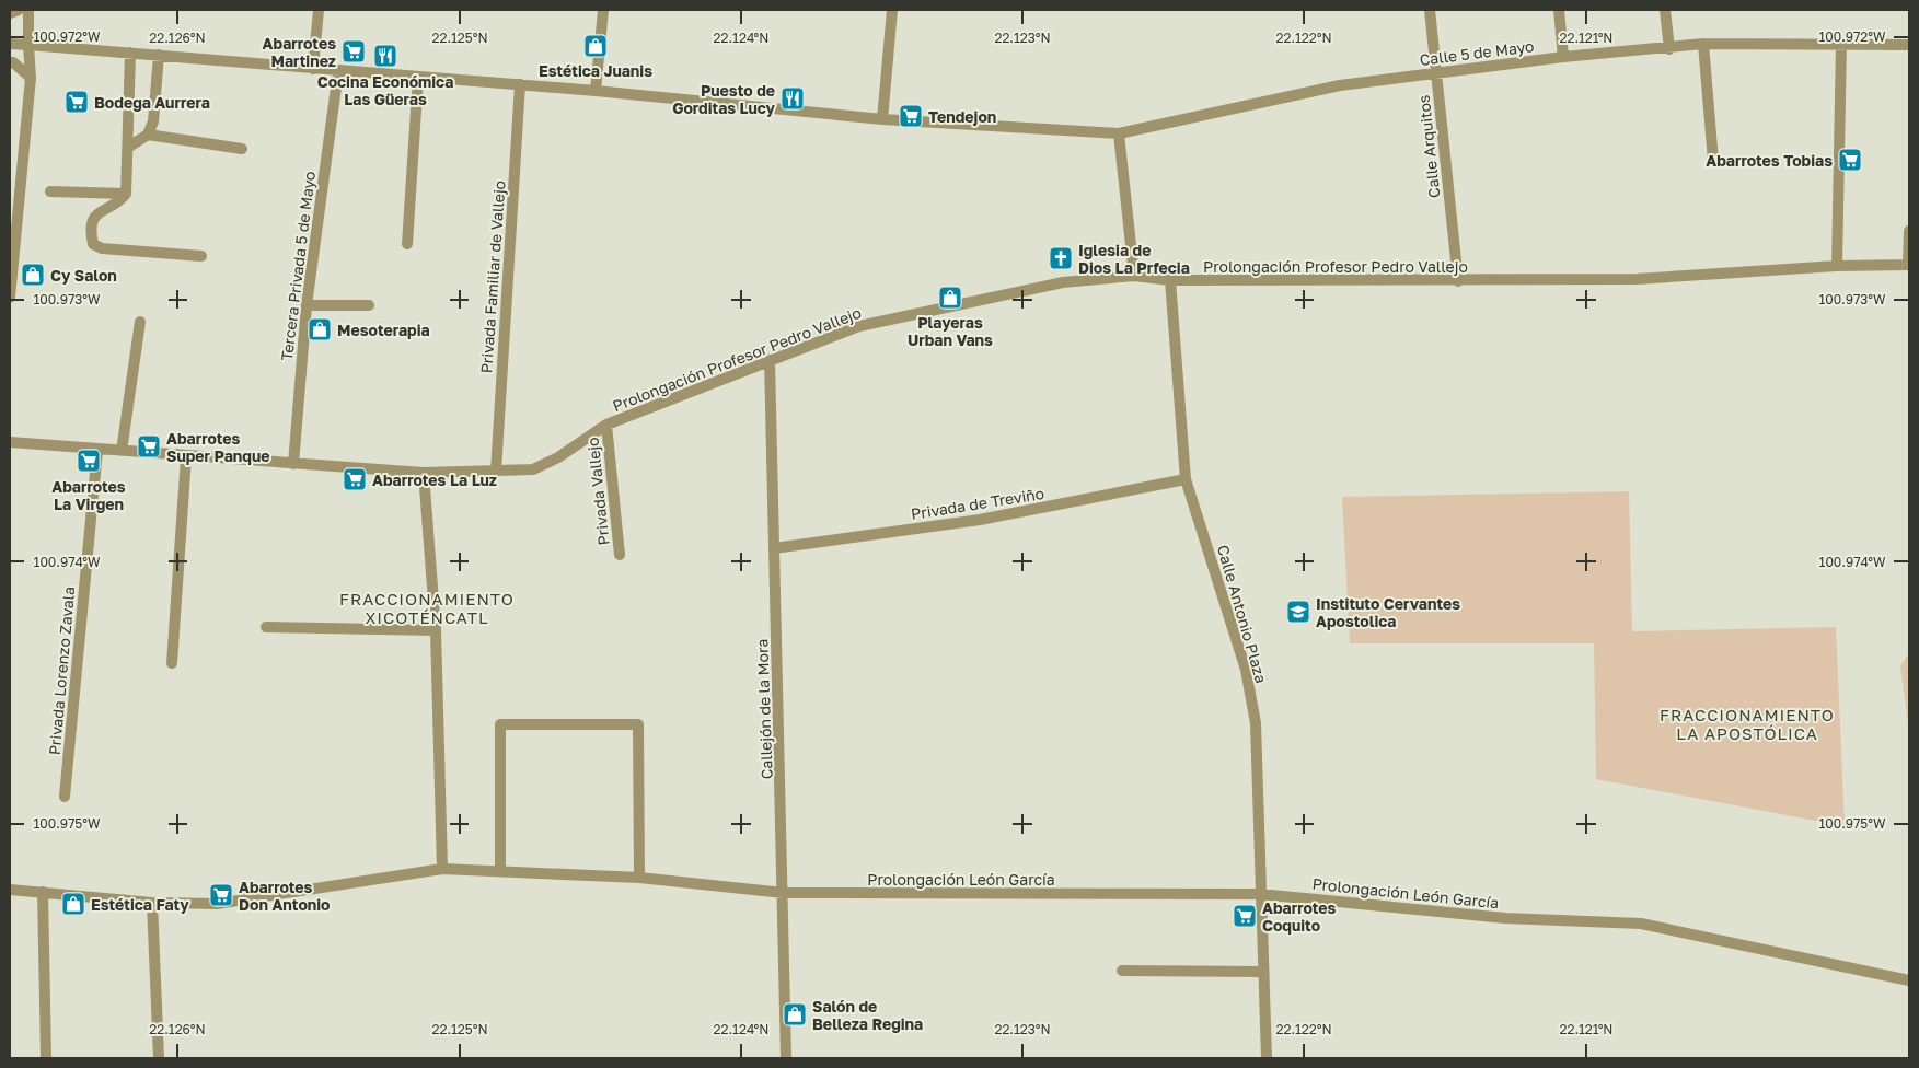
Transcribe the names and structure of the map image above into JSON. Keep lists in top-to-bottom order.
{
  "streets": {
    "street": [
      "Calle 5 de Mayo",
      "Calle Arquitos",
      "Tercera Privada 5 de Mayo",
      "Prolongación Profesor Pedro Vallejo",
      "Privada Familiar de Vallejo",
      "Privada Vallejo",
      "Privada de Treviño",
      "Calle Antonio Plaza",
      "Privada Lorenzo Zavala",
      "Callejón de la Mora",
      "Prolongación León García"
    ]
  },
  "crossings": [
    ["Calle 5 de Mayo", "Calle Arquitos"],
    ["Calle 5 de Mayo", "Tercera Privada 5 de Mayo"],
    ["Calle 5 de Mayo", "Privada Familiar de Vallejo"],
    ["Calle Arquitos", "Prolongación Profesor Pedro Vallejo"],
    ["Tercera Privada 5 de Mayo", "Prolongación Profesor Pedro Vallejo"],
    ["Prolongación Profesor Pedro Vallejo", "Privada Familiar de Vallejo"],
    ["Prolongación Profesor Pedro Vallejo", "Privada Vallejo"],
    ["Prolongación Profesor Pedro Vallejo", "Calle Antonio Plaza"],
    ["Prolongación Profesor Pedro Vallejo", "Privada Lorenzo Zavala"],
    ["Prolongación Profesor Pedro Vallejo", "Callejón de la Mora"],
    ["Privada de Treviño", "Calle Antonio Plaza"],
    ["Privada de Treviño", "Callejón de la Mora"],
    ["Calle Antonio Plaza", "Prolongación León García"],
    ["Callejón de la Mora", "Prolongación León García"]
  ],
  "districts": ["FRACCIONAMIENTO XICOTÉNCATL", "FRACCIONAMIENTO LA APOSTÓLICA"],
  "places": {
    "shop": [
      "Estética Juanis",
      "Cy Salon",
      "Playeras Urban Vans",
      "Mesoterapia",
      "Estética Faty",
      "Salón de Belleza Regina"
    ],
    "supermarket": [
      "Abarrotes Martinez",
      "Bodega Aurrera",
      "Tendejon",
      "Abarrotes Tobias",
      "Abarrotes Super Panque",
      "Abarrotes La Virgen",
      "Abarrotes La Luz",
      "Abarrotes Don Antonio",
      "Abarrotes Coquito"
    ],
    "restaurant": ["Cocina Económica Las Güeras", "Puesto de Gorditas Lucy"],
    "church": ["Iglesia de Dios La Prfecia"],
    "school or university": ["Instituto Cervantes Apostolica"]
  },
  "coordinates": [
    "100.972°W",
    "22.126°N",
    "22.125°N",
    "22.124°N",
    "22.123°N",
    "22.122°N",
    "22.121°N",
    "100.973°W",
    "100.974°W",
    "100.975°W"
  ]
}
